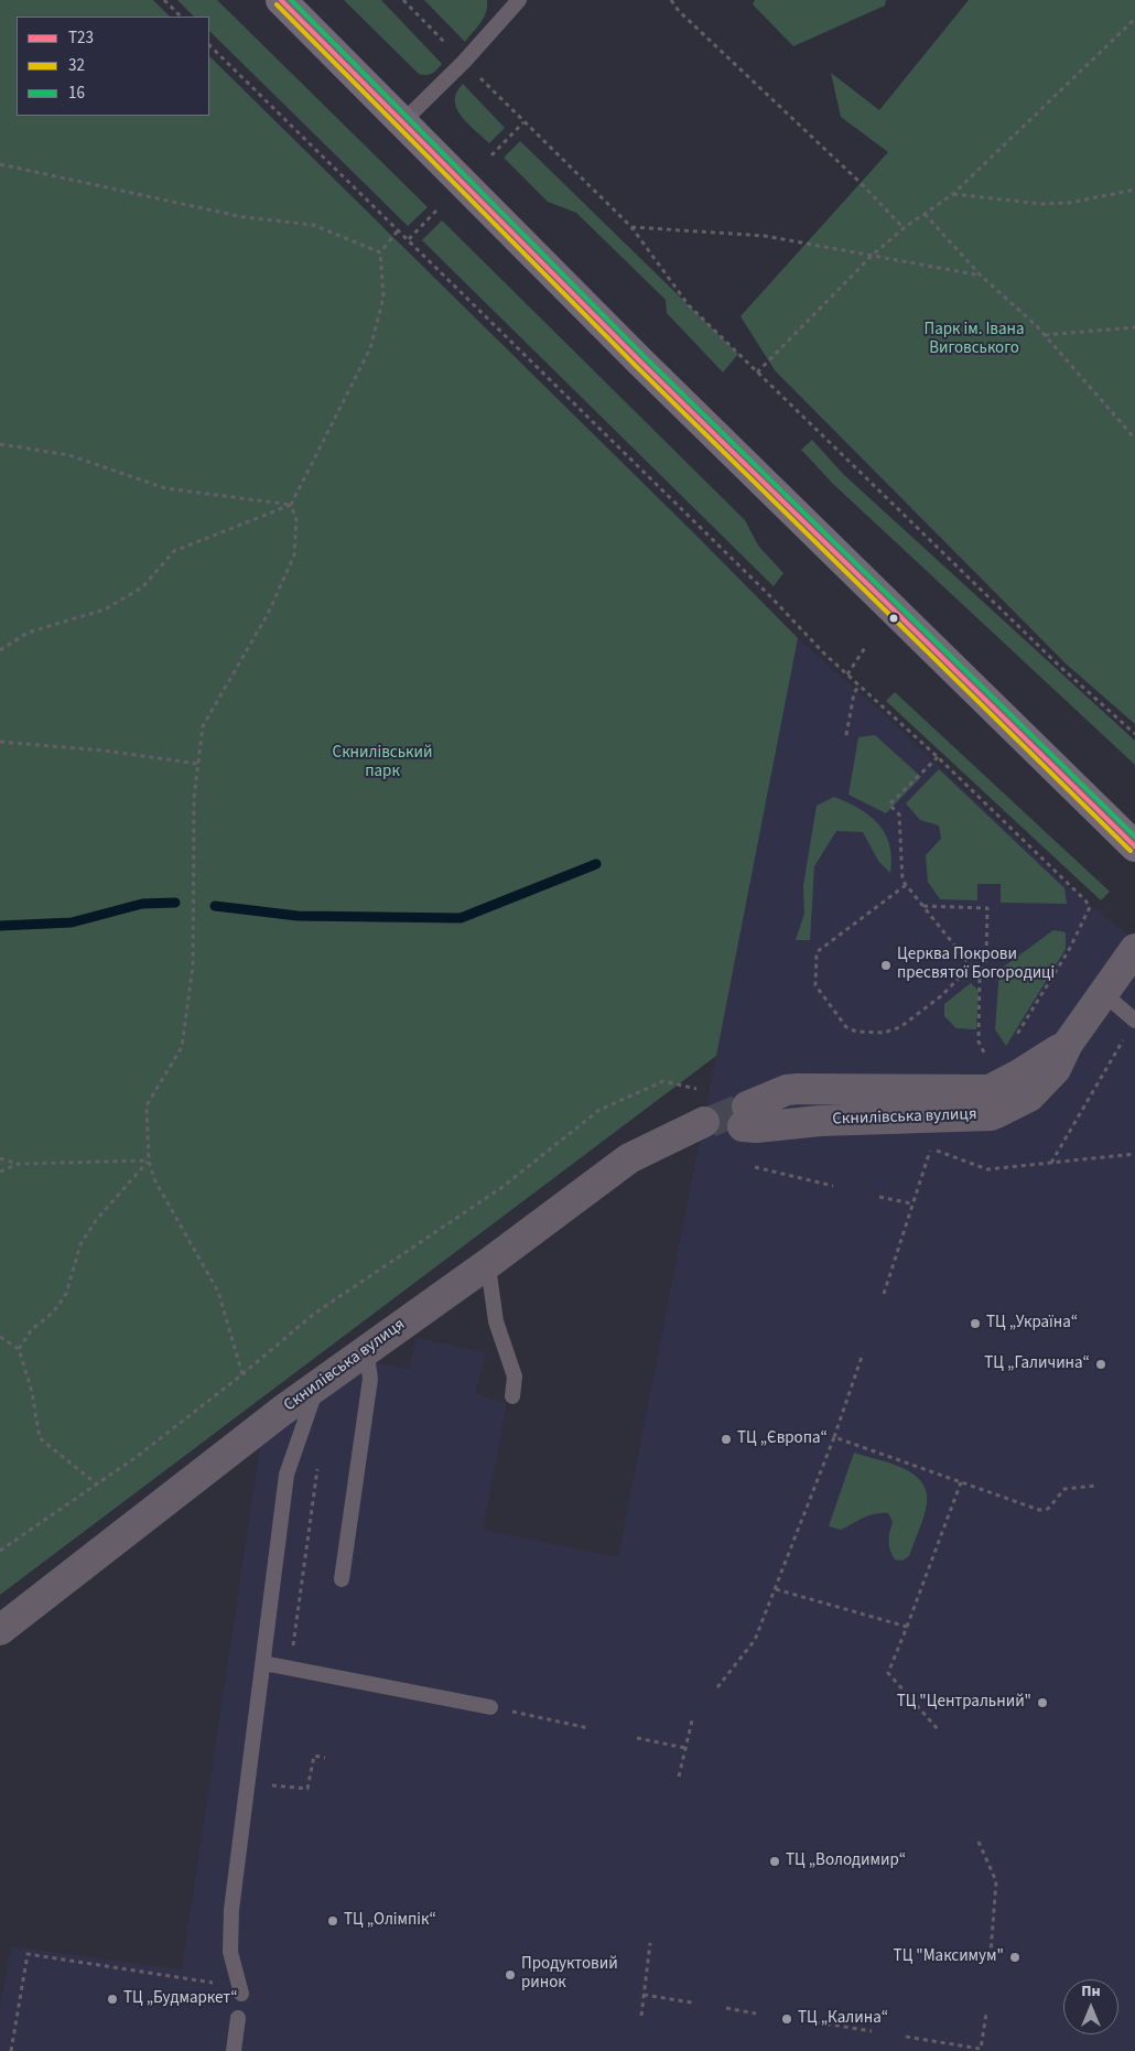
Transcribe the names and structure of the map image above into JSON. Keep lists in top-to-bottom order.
{
  "streets": {
    "street": ["Скнилівська вулиця"]
  },
  "parks": ["Парк ім. Івана Виговського", "Скнилівський парк"],
  "places": [
    "Церква Покрови пресвятої Богородиці",
    "ТЦ „Україна“",
    "ТЦ „Галичина“",
    "ТЦ „Європа“",
    "ТЦ \"Центральний\"",
    "ТЦ „Володимир“",
    "ТЦ „Олімпік“",
    "ТЦ \"Максимум\"",
    "Продуктовий ринок",
    "ТЦ „Будмаркет“",
    "ТЦ „Калина“"
  ],
  "lines": ["transit line Т23", "transit line 16", "transit line 32"],
  "legend": ["Т23", "32", "16"],
  "north": "top"
}
